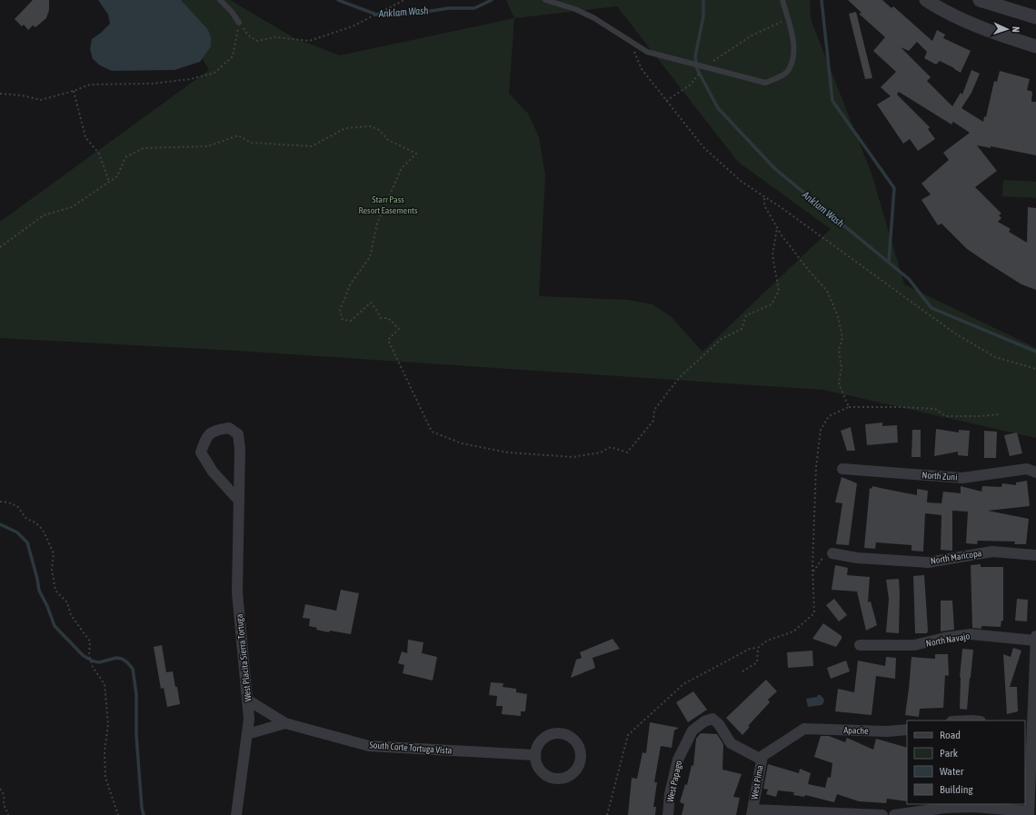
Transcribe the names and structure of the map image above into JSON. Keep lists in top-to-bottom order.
{
  "streets": {
    "street": [
      "North Zuni",
      "North Maricopa",
      "North Navajo",
      "West Placita Sierra Tortuga",
      "Apache",
      "South Corte Tortuga Vista",
      "West Papago",
      "West Pima"
    ]
  },
  "crossings": [
    ["Apache", "West Pima"],
    ["West Papago", "West Pima"]
  ],
  "water": ["Anklam Wash"],
  "parks": ["Starr Pass Resort Easements"],
  "legend": [
    "Road",
    "Park",
    "Water",
    "Building"
  ],
  "north": "right"
}
